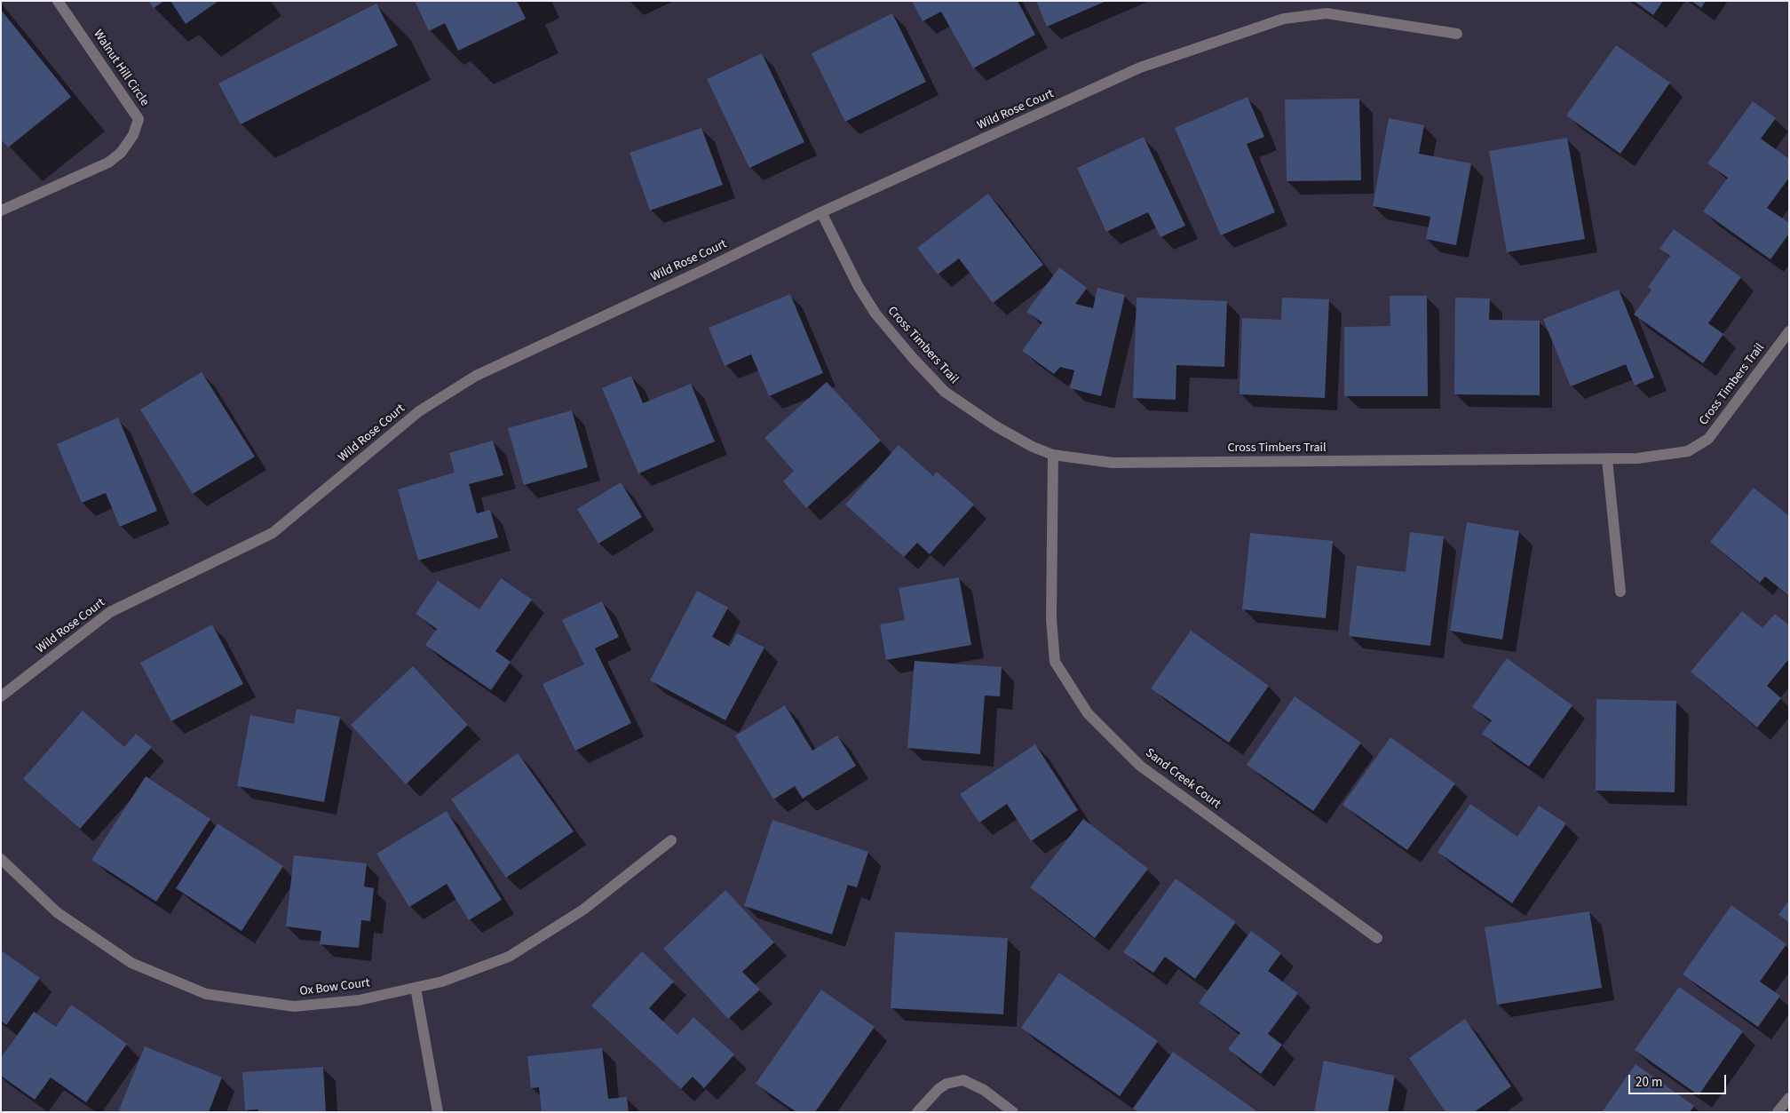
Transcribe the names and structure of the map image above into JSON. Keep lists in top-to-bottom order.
{
  "streets": {
    "street": [
      "Walnut Hill Circle",
      "Wild Rose Court",
      "Cross Timbers Trail",
      "Sand Creek Court",
      "Ox Bow Court"
    ]
  },
  "crossings": [
    ["Wild Rose Court", "Cross Timbers Trail"],
    ["Cross Timbers Trail", "Sand Creek Court"]
  ],
  "scale_bar": "20 m"
}
